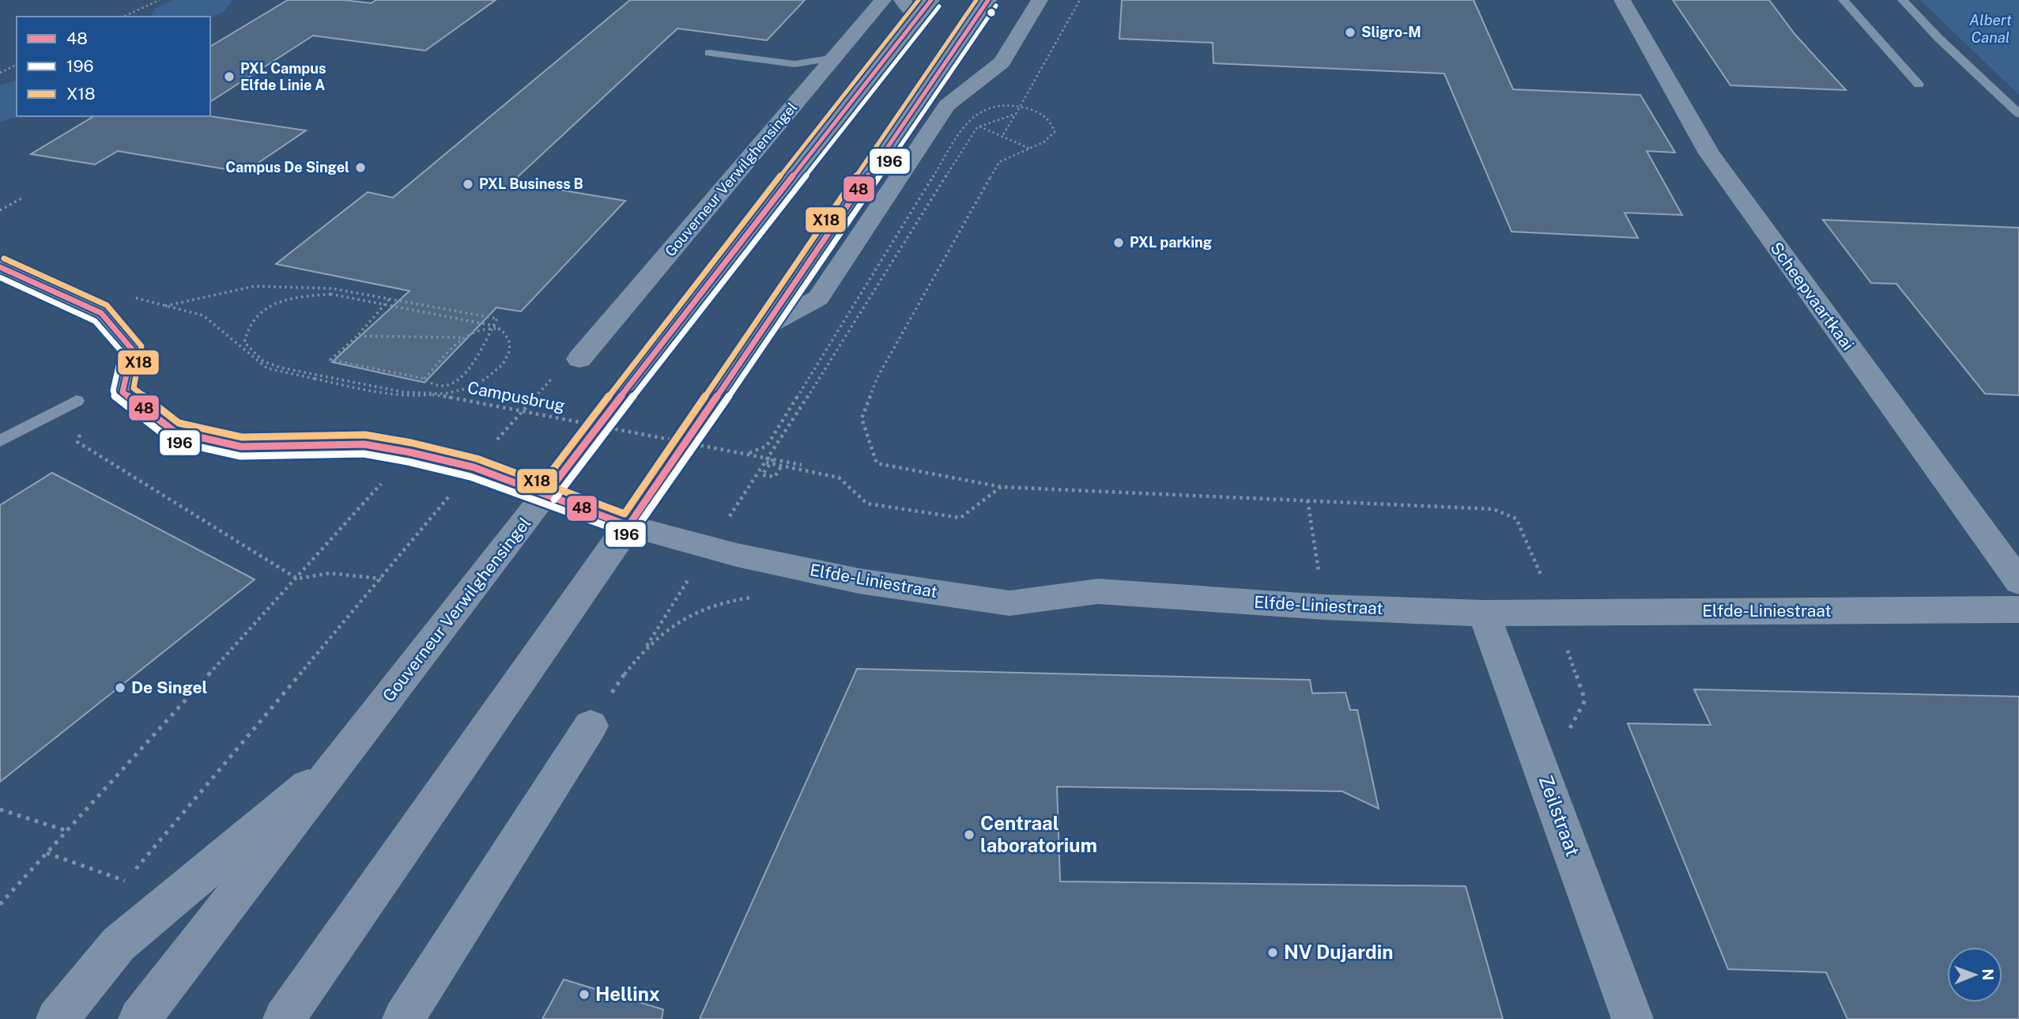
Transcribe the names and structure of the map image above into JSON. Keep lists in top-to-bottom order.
{
  "streets": {
    "highway": ["Gouverneur Verwilghensingel"],
    "street": ["Scheepvaartkaai", "Elfde-Liniestraat", "Zeilstraat"],
    "path": ["Campusbrug"]
  },
  "crossings": [
    ["Elfde-Liniestraat", "Zeilstraat"]
  ],
  "water": ["Albert Canal"],
  "places": [
    "Sligro-M",
    "PXL Campus Elfde Linie A",
    "Campus De Singel",
    "PXL Business B",
    "PXL parking",
    "De Singel",
    "Centraal laboratorium",
    "NV Dujardin",
    "Hellinx"
  ],
  "lines": ["transit line 48", "transit line X18", "transit line 196"],
  "legend": ["48", "196", "X18"],
  "north": "right"
}
